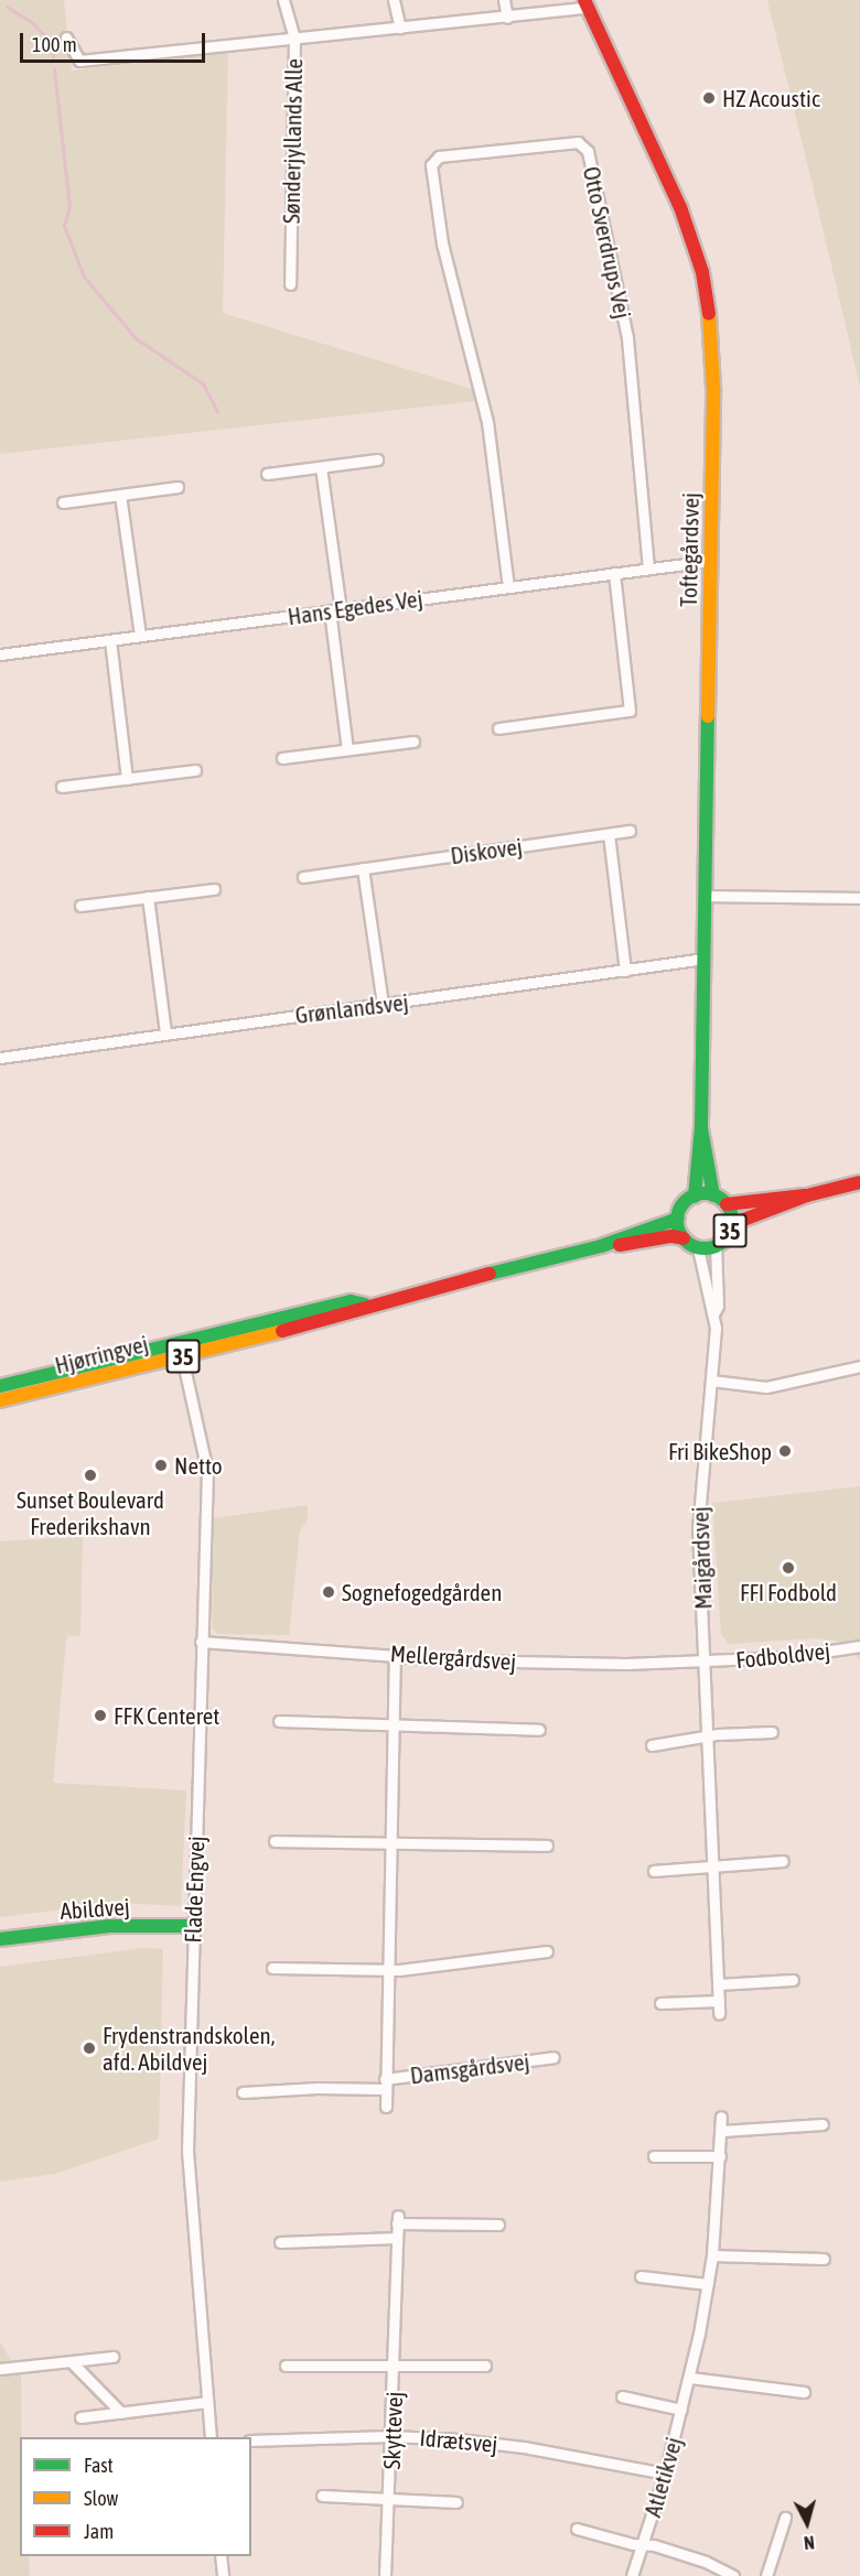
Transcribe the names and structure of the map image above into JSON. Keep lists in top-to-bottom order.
{
  "streets": {
    "street": [
      "Sønderjyllands Alle",
      "Otto Sverdrups Vej",
      "Toftegårdsvej",
      "Hans Egedes Vej",
      "Diskovej",
      "Grønlandsvej",
      "35",
      "Hjørringvej",
      "Maigårdsvej",
      "Fodboldvej",
      "Mellergårdsvej",
      "Flade Engvej",
      "Abildvej",
      "Damsgårdsvej",
      "Skyttevej",
      "Idrætsvej",
      "Atletikvej"
    ]
  },
  "crossings": [
    ["Otto Sverdrups Vej", "Hans Egedes Vej"],
    ["Toftegårdsvej", "Hans Egedes Vej"],
    ["Toftegårdsvej", "Grønlandsvej"],
    ["Toftegårdsvej", "35"],
    ["Toftegårdsvej", "Hjørringvej"],
    ["Toftegårdsvej", "Maigårdsvej"],
    ["35", "Hjørringvej"],
    ["35", "Maigårdsvej"],
    ["Hjørringvej", "Maigårdsvej"],
    ["Hjørringvej", "Flade Engvej"],
    ["Maigårdsvej", "Fodboldvej"],
    ["Maigårdsvej", "Mellergårdsvej"],
    ["Fodboldvej", "Mellergårdsvej"],
    ["Mellergårdsvej", "Flade Engvej"],
    ["Mellergårdsvej", "Damsgårdsvej"],
    ["Flade Engvej", "Abildvej"],
    ["Skyttevej", "Idrætsvej"],
    ["Idrætsvej", "Atletikvej"]
  ],
  "places": [
    "HZ Acoustic",
    "Fri BikeShop",
    "Netto",
    "Sunset Boulevard Frederikshavn",
    "FFI Fodbold",
    "Sognefogedgården",
    "FFK Centeret",
    "Frydenstrandskolen, afd. Abildvej"
  ],
  "legend": ["Fast", "Slow", "Jam"],
  "scale_bar": "100 m",
  "north": "bottom"
}
